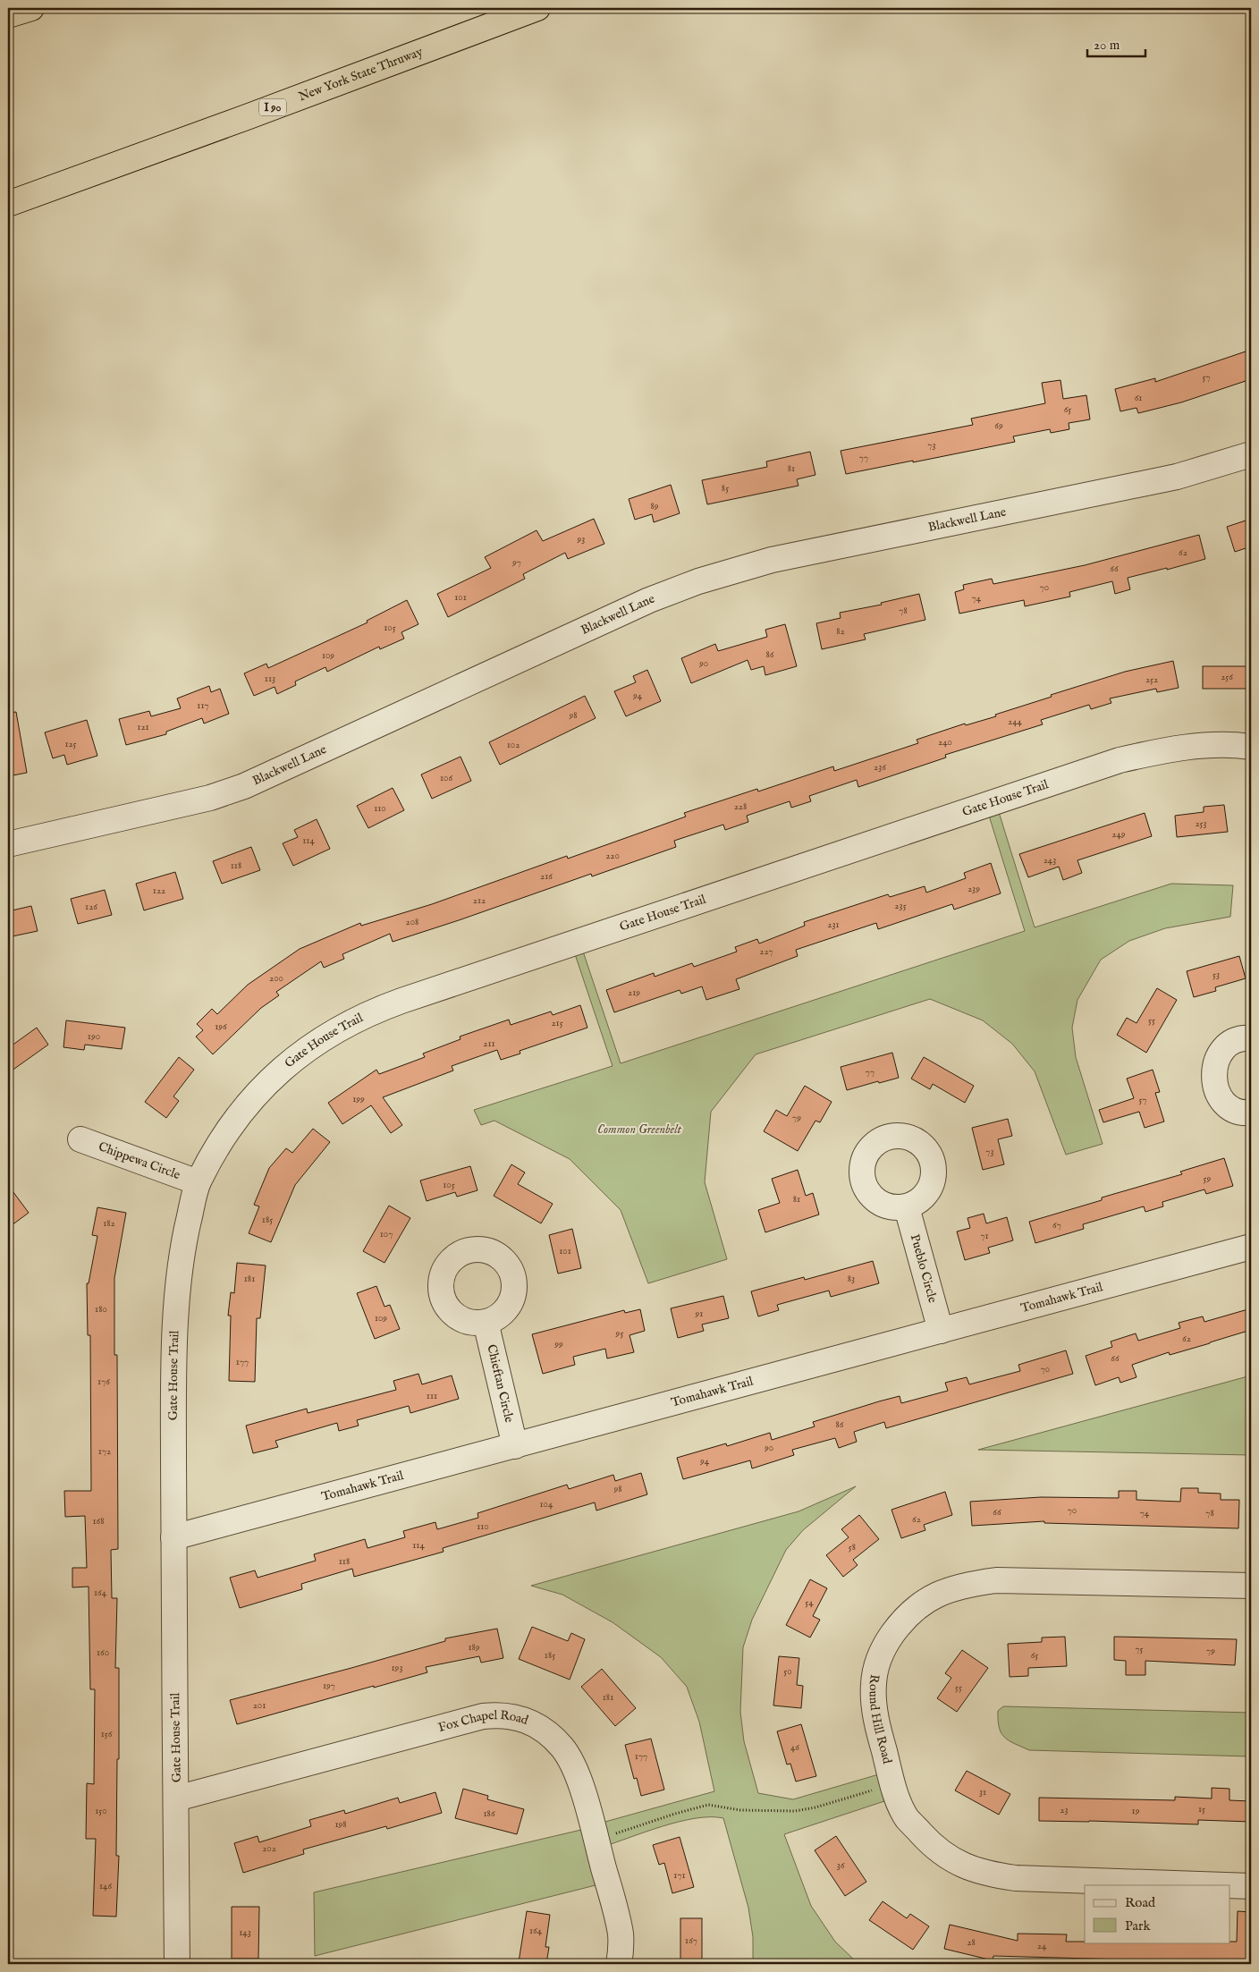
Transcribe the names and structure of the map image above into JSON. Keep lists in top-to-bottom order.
{
  "streets": {
    "highway": ["New York State Thruway", "I 90"],
    "street": [
      "Blackwell Lane",
      "Gate House Trail",
      "Chippewa Circle",
      "Pueblo Circle",
      "Tomahawk Trail",
      "Chieftan Circle",
      "Round Hill Road",
      "Fox Chapel Road"
    ]
  },
  "crossings": [
    ["Gate House Trail", "Chippewa Circle"],
    ["Gate House Trail", "Tomahawk Trail"],
    ["Gate House Trail", "Fox Chapel Road"],
    ["Pueblo Circle", "Tomahawk Trail"],
    ["Tomahawk Trail", "Chieftan Circle"]
  ],
  "parks": ["Common Greenbelt"],
  "house_numbers": [
    "57",
    "61",
    "65",
    "69",
    "73",
    "77",
    "81",
    "85",
    "89",
    "93",
    "62",
    "97",
    "66",
    "70",
    "101",
    "74",
    "78",
    "105",
    "82",
    "86",
    "109",
    "90",
    "256",
    "113",
    "252",
    "94",
    "117",
    "98",
    "244",
    "121",
    "240",
    "125",
    "102",
    "236",
    "106",
    "228",
    "110",
    "253",
    "249",
    "114",
    "220",
    "243",
    "118",
    "216",
    "239",
    "122",
    "212",
    "235",
    "126",
    "208",
    "231",
    "227",
    "53",
    "200",
    "219",
    "55",
    "215",
    "196",
    "190",
    "211",
    "77",
    "199",
    "57",
    "79",
    "73",
    "59",
    "105",
    "81",
    "185",
    "182",
    "67",
    "107",
    "71",
    "101",
    "181",
    "83",
    "180",
    "91",
    "109",
    "95",
    "62",
    "99",
    "66",
    "177",
    "70",
    "176",
    "111",
    "86",
    "90",
    "172",
    "94",
    "98",
    "104",
    "70",
    "66",
    "74",
    "78",
    "62",
    "168",
    "110",
    "114",
    "58",
    "118",
    "164",
    "54",
    "189",
    "75",
    "79",
    "160",
    "185",
    "65",
    "193",
    "50",
    "197",
    "55",
    "181",
    "201",
    "156",
    "46",
    "177",
    "31",
    "15",
    "23",
    "150",
    "19",
    "186",
    "198",
    "202",
    "36",
    "171",
    "146",
    "164",
    "143",
    "167",
    "28",
    "24"
  ],
  "legend": ["Road", "Park"],
  "scale_bar": "20 m"
}
